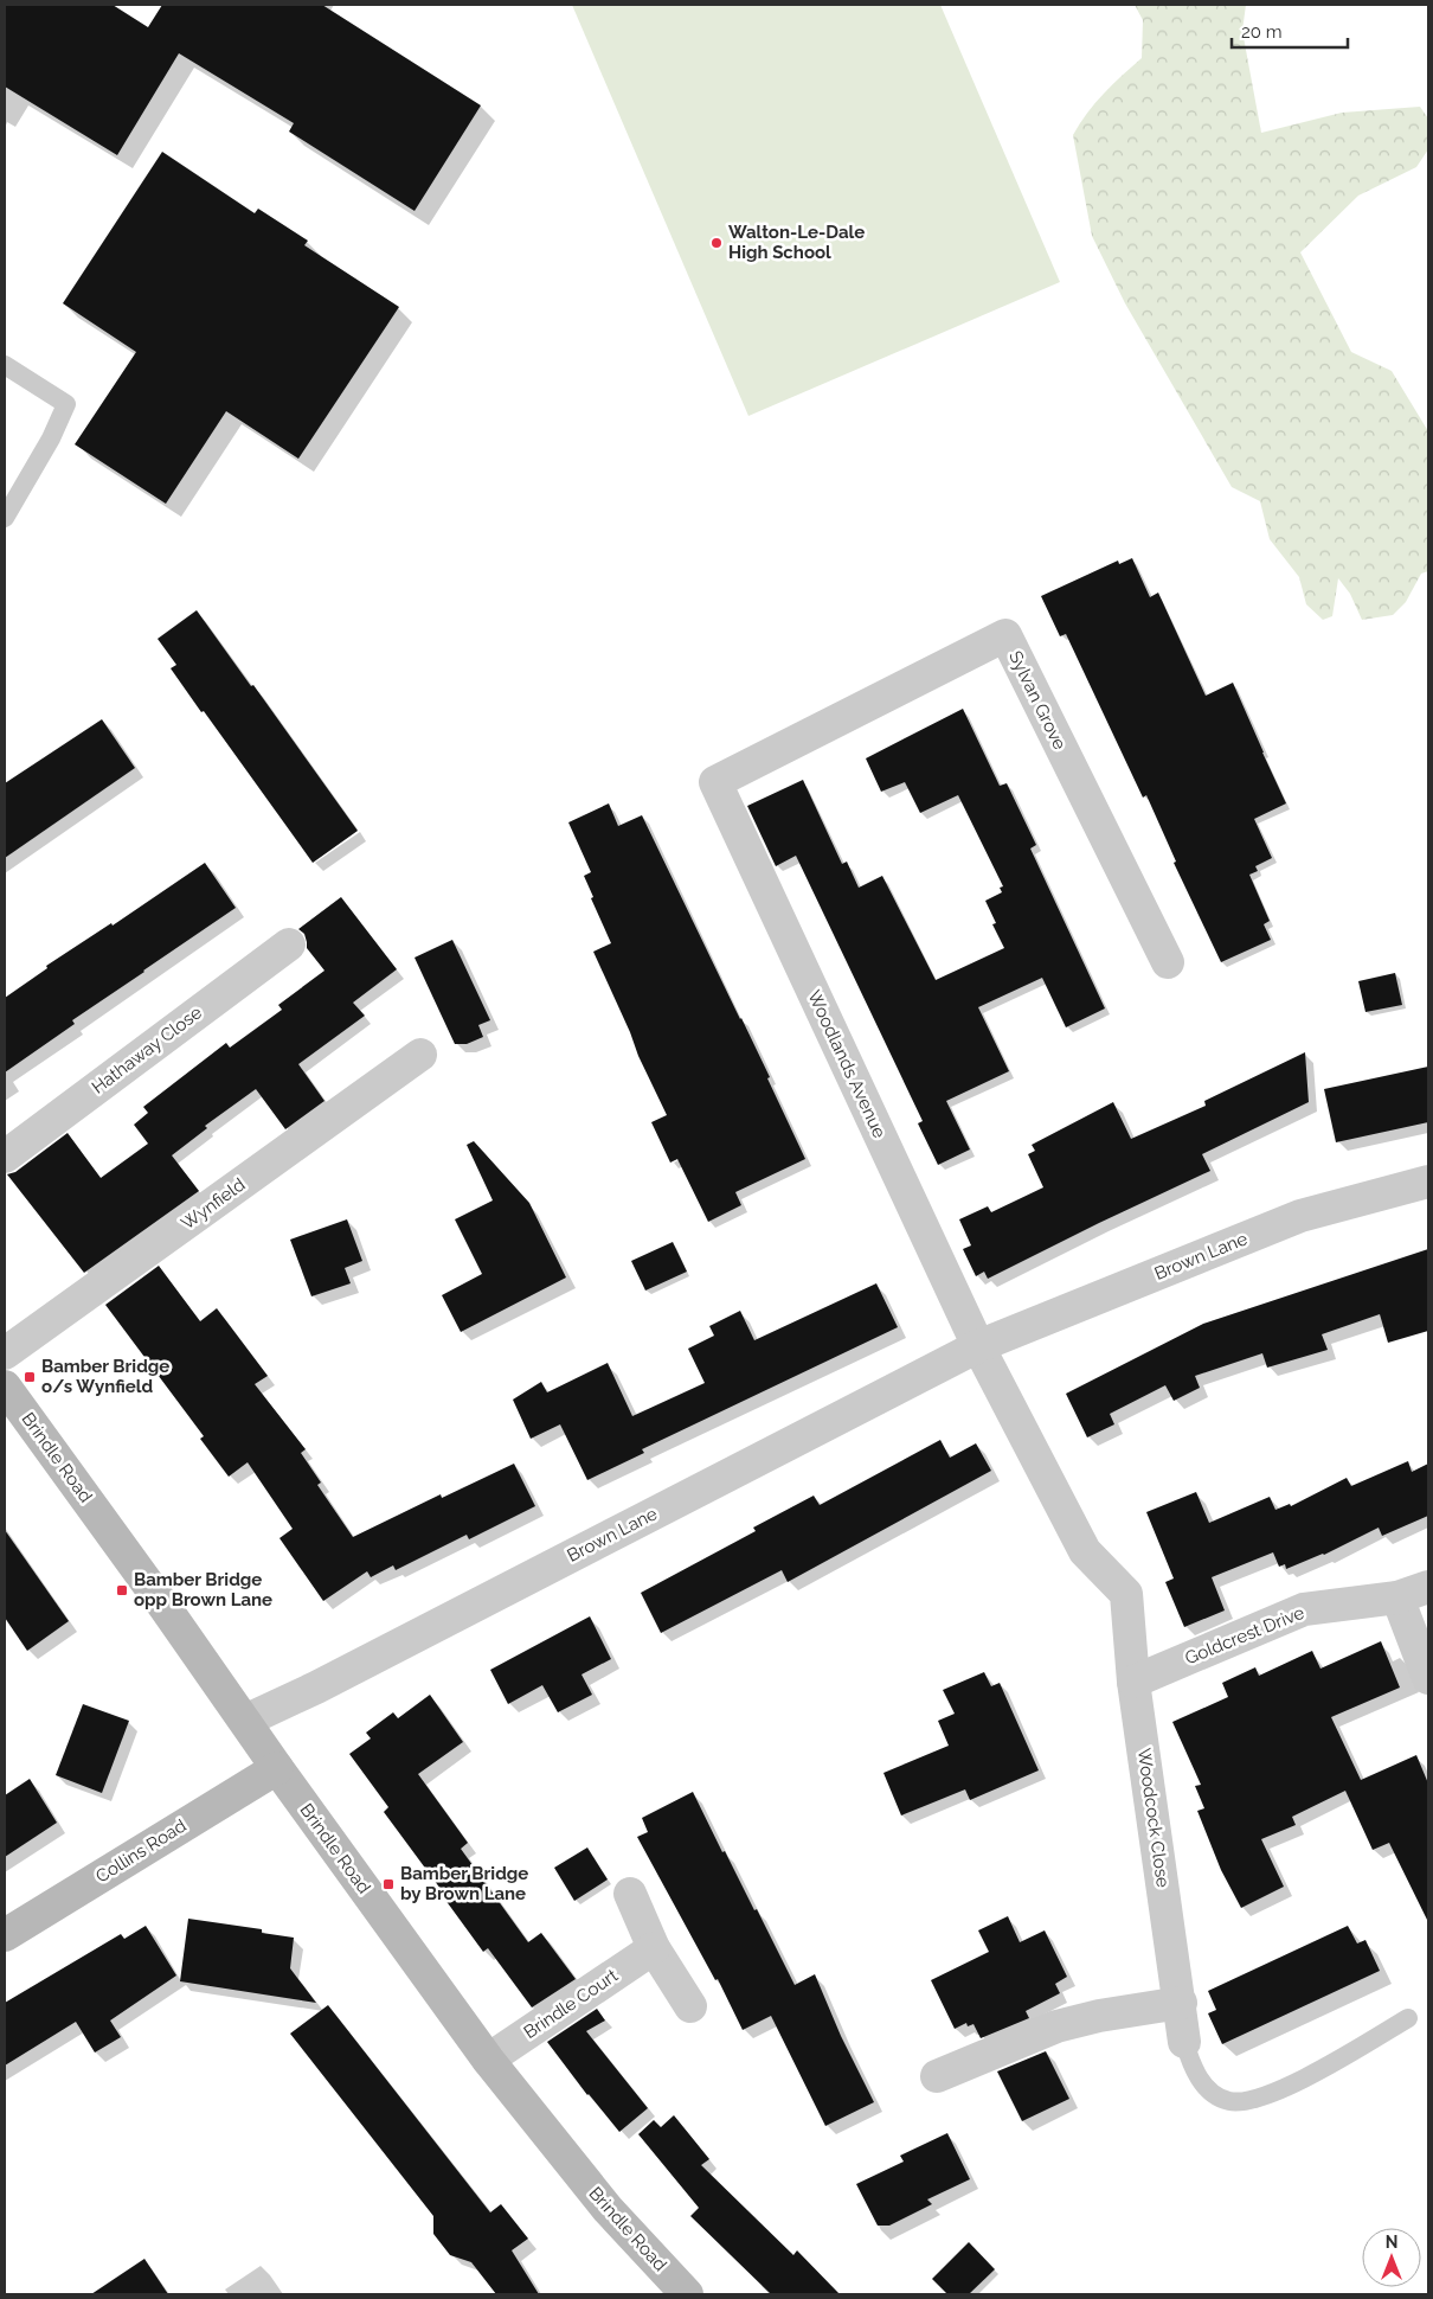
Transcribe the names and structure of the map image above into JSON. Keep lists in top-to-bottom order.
{
  "streets": {
    "street": [
      "Sylvan Grove",
      "Hathaway Close",
      "Woodlands Avenue",
      "Wynfield",
      "Brown Lane",
      "Brindle Road",
      "Goldcrest Drive",
      "Woodcock Close",
      "Collins Road",
      "Brindle Court"
    ]
  },
  "crossings": [
    ["Sylvan Grove", "Woodlands Avenue"],
    ["Woodlands Avenue", "Brown Lane"],
    ["Woodlands Avenue", "Woodcock Close"],
    ["Brown Lane", "Brindle Road"],
    ["Brown Lane", "Woodcock Close"],
    ["Brindle Road", "Collins Road"],
    ["Brindle Road", "Brindle Court"],
    ["Goldcrest Drive", "Woodcock Close"]
  ],
  "places": {
    "other": ["Walton-Le-Dale High School"],
    "transit": ["Bamber Bridge o/s Wynfield", "Bamber Bridge opp Brown Lane", "Bamber Bridge by Brown Lane"]
  },
  "scale_bar": "20 m",
  "north": "top"
}
